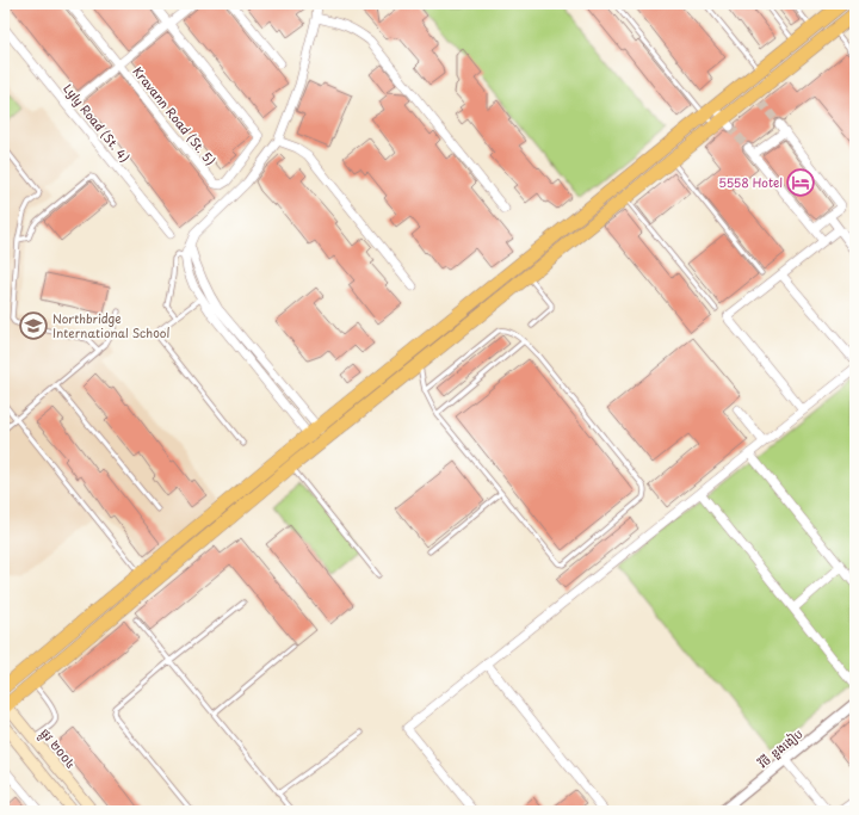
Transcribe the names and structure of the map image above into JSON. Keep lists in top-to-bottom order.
{
  "streets": {
    "main road": ["ផ្លូវ ២០០៤"],
    "street": ["Kravann Road (St. 5)", "Lyly Road (St. 4)", "វិថី ឌួងងៀប"]
  },
  "places": {
    "hotel": ["5558 Hotel"],
    "school or university": ["Northbridge International School"]
  }
}
